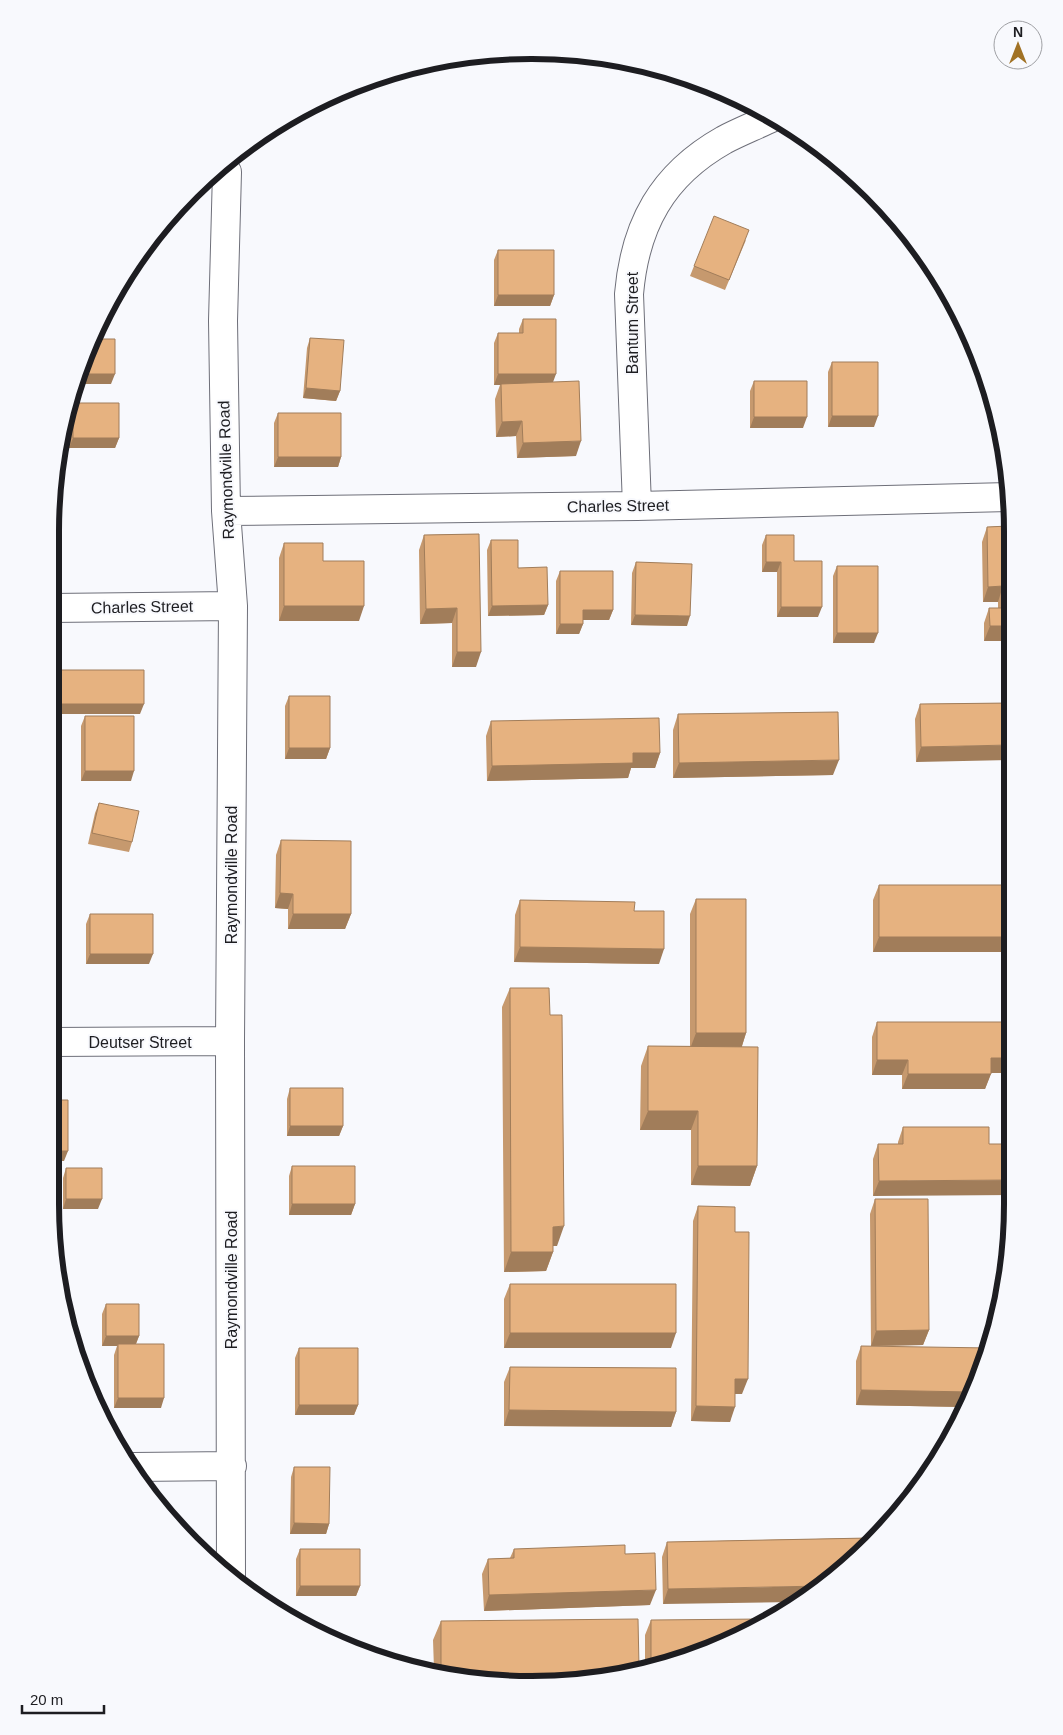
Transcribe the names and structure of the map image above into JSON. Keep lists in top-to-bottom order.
{
  "streets": {
    "street": [
      "Bantum Street",
      "Raymondville Road",
      "Charles Street",
      "Deutser Street"
    ]
  },
  "crossings": [
    ["Bantum Street", "Charles Street"],
    ["Raymondville Road", "Charles Street"],
    ["Raymondville Road", "Deutser Street"]
  ],
  "scale_bar": "20 m",
  "north": "top"
}
